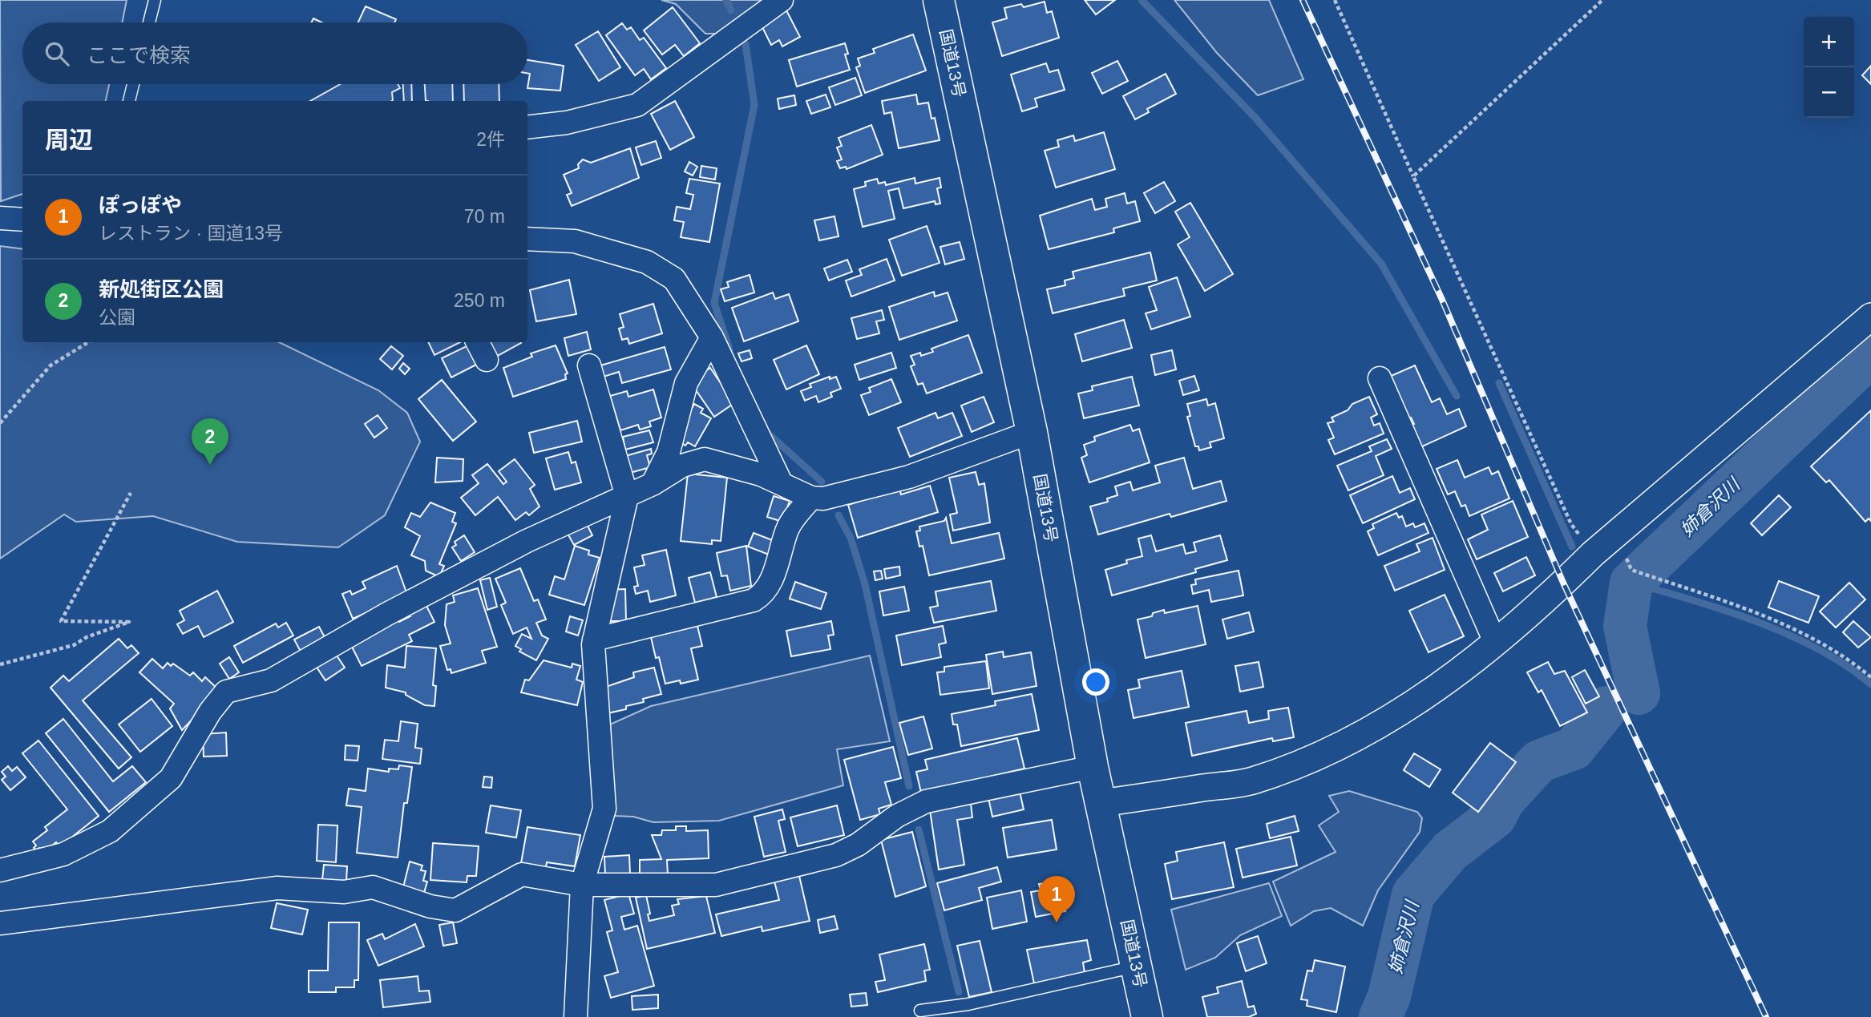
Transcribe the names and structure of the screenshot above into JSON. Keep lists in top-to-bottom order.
{
  "streets": {
    "highway": ["国道13号"]
  },
  "water": ["姉倉沢川"],
  "page": {
    "map_buttons": ["+", "−"],
    "search": "ここで検索",
    "heading": ["周辺", "2件"],
    "list": [
      {
        "mark": "1",
        "name": "ぽっぽや",
        "note": "レストラン · 国道13号",
        "value": "70 m"
      },
      {
        "mark": "2",
        "name": "新処街区公園",
        "note": "公園",
        "value": "250 m"
      }
    ],
    "pins": ["2", "1"]
  }
}
